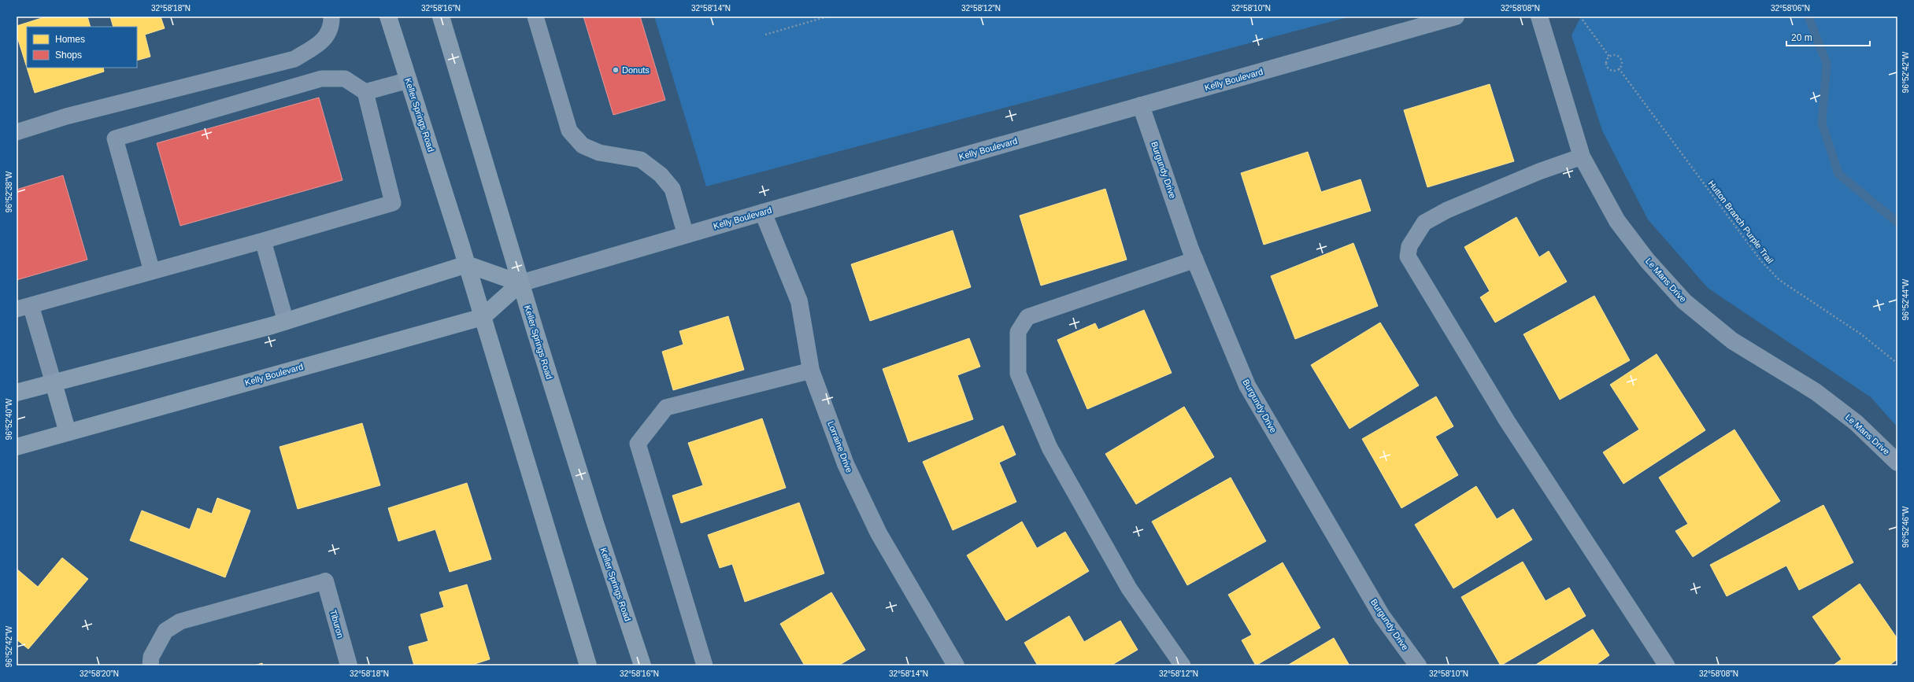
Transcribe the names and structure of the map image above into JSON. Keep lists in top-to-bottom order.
{
  "streets": {
    "main road": ["Kelly Boulevard", "Keller Springs Road"],
    "street": [
      "Burgundy Drive",
      "Le Mans Drive",
      "Lorraine Drive",
      "Tiburon"
    ],
    "path": ["Hutton Branch Purple Trail"]
  },
  "crossings": [
    ["Kelly Boulevard", "Keller Springs Road"],
    ["Kelly Boulevard", "Burgundy Drive"],
    ["Kelly Boulevard", "Lorraine Drive"]
  ],
  "places": ["Donuts"],
  "legend": ["Homes", "Shops"],
  "scale_bar": "20 m",
  "coordinates": [
    "32°58'18\"N",
    "32°58'16\"N",
    "32°58'14\"N",
    "32°58'12\"N",
    "32°58'10\"N",
    "32°58'08\"N",
    "32°58'06\"N",
    "96°52'42\"W",
    "96°52'38\"W",
    "96°52'44\"W",
    "96°52'40\"W",
    "96°52'46\"W",
    "32°58'20\"N"
  ]
}
